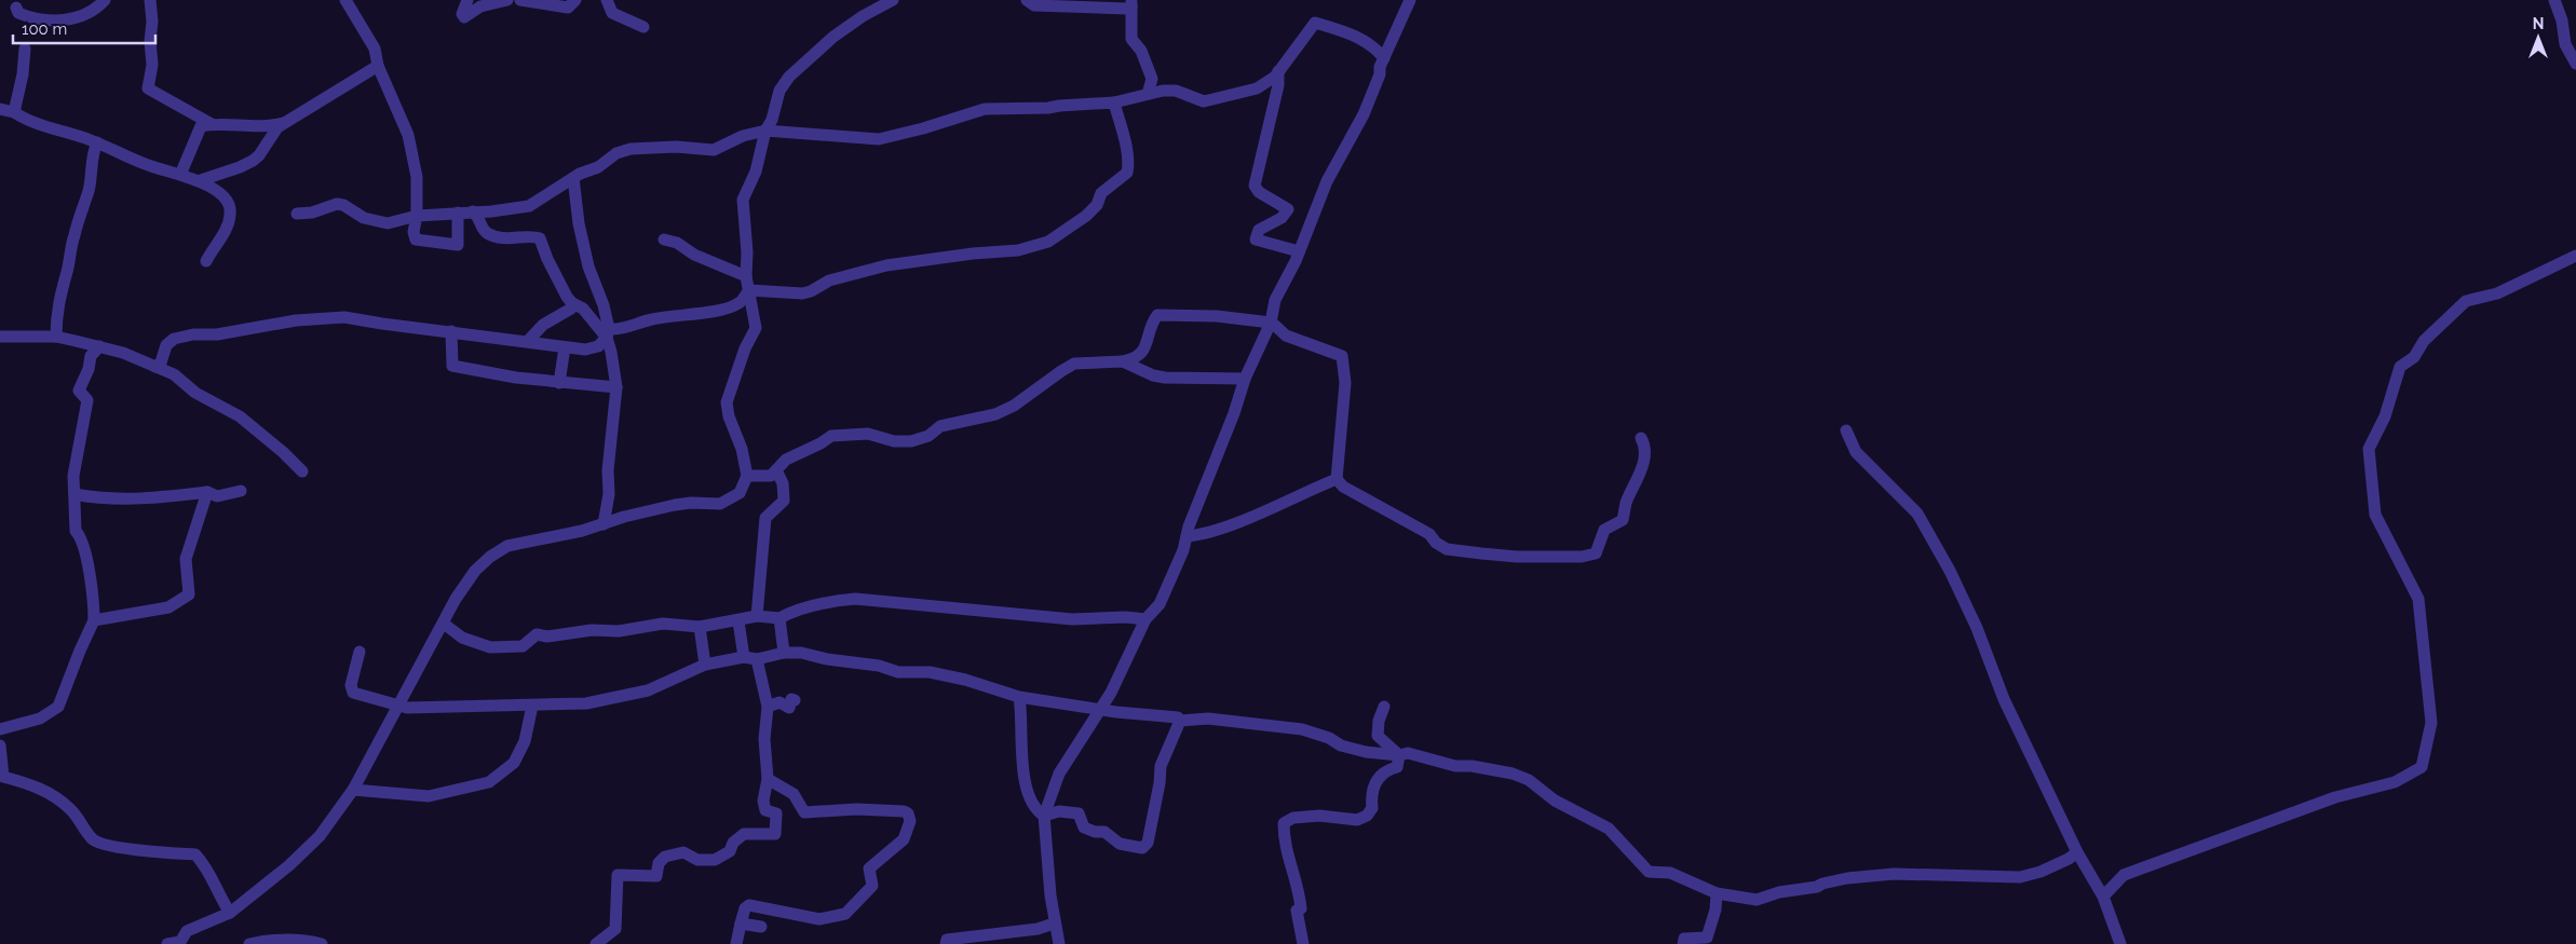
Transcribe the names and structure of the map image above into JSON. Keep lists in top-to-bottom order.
{
  "scale_bar": "100 m",
  "north": "top"
}
